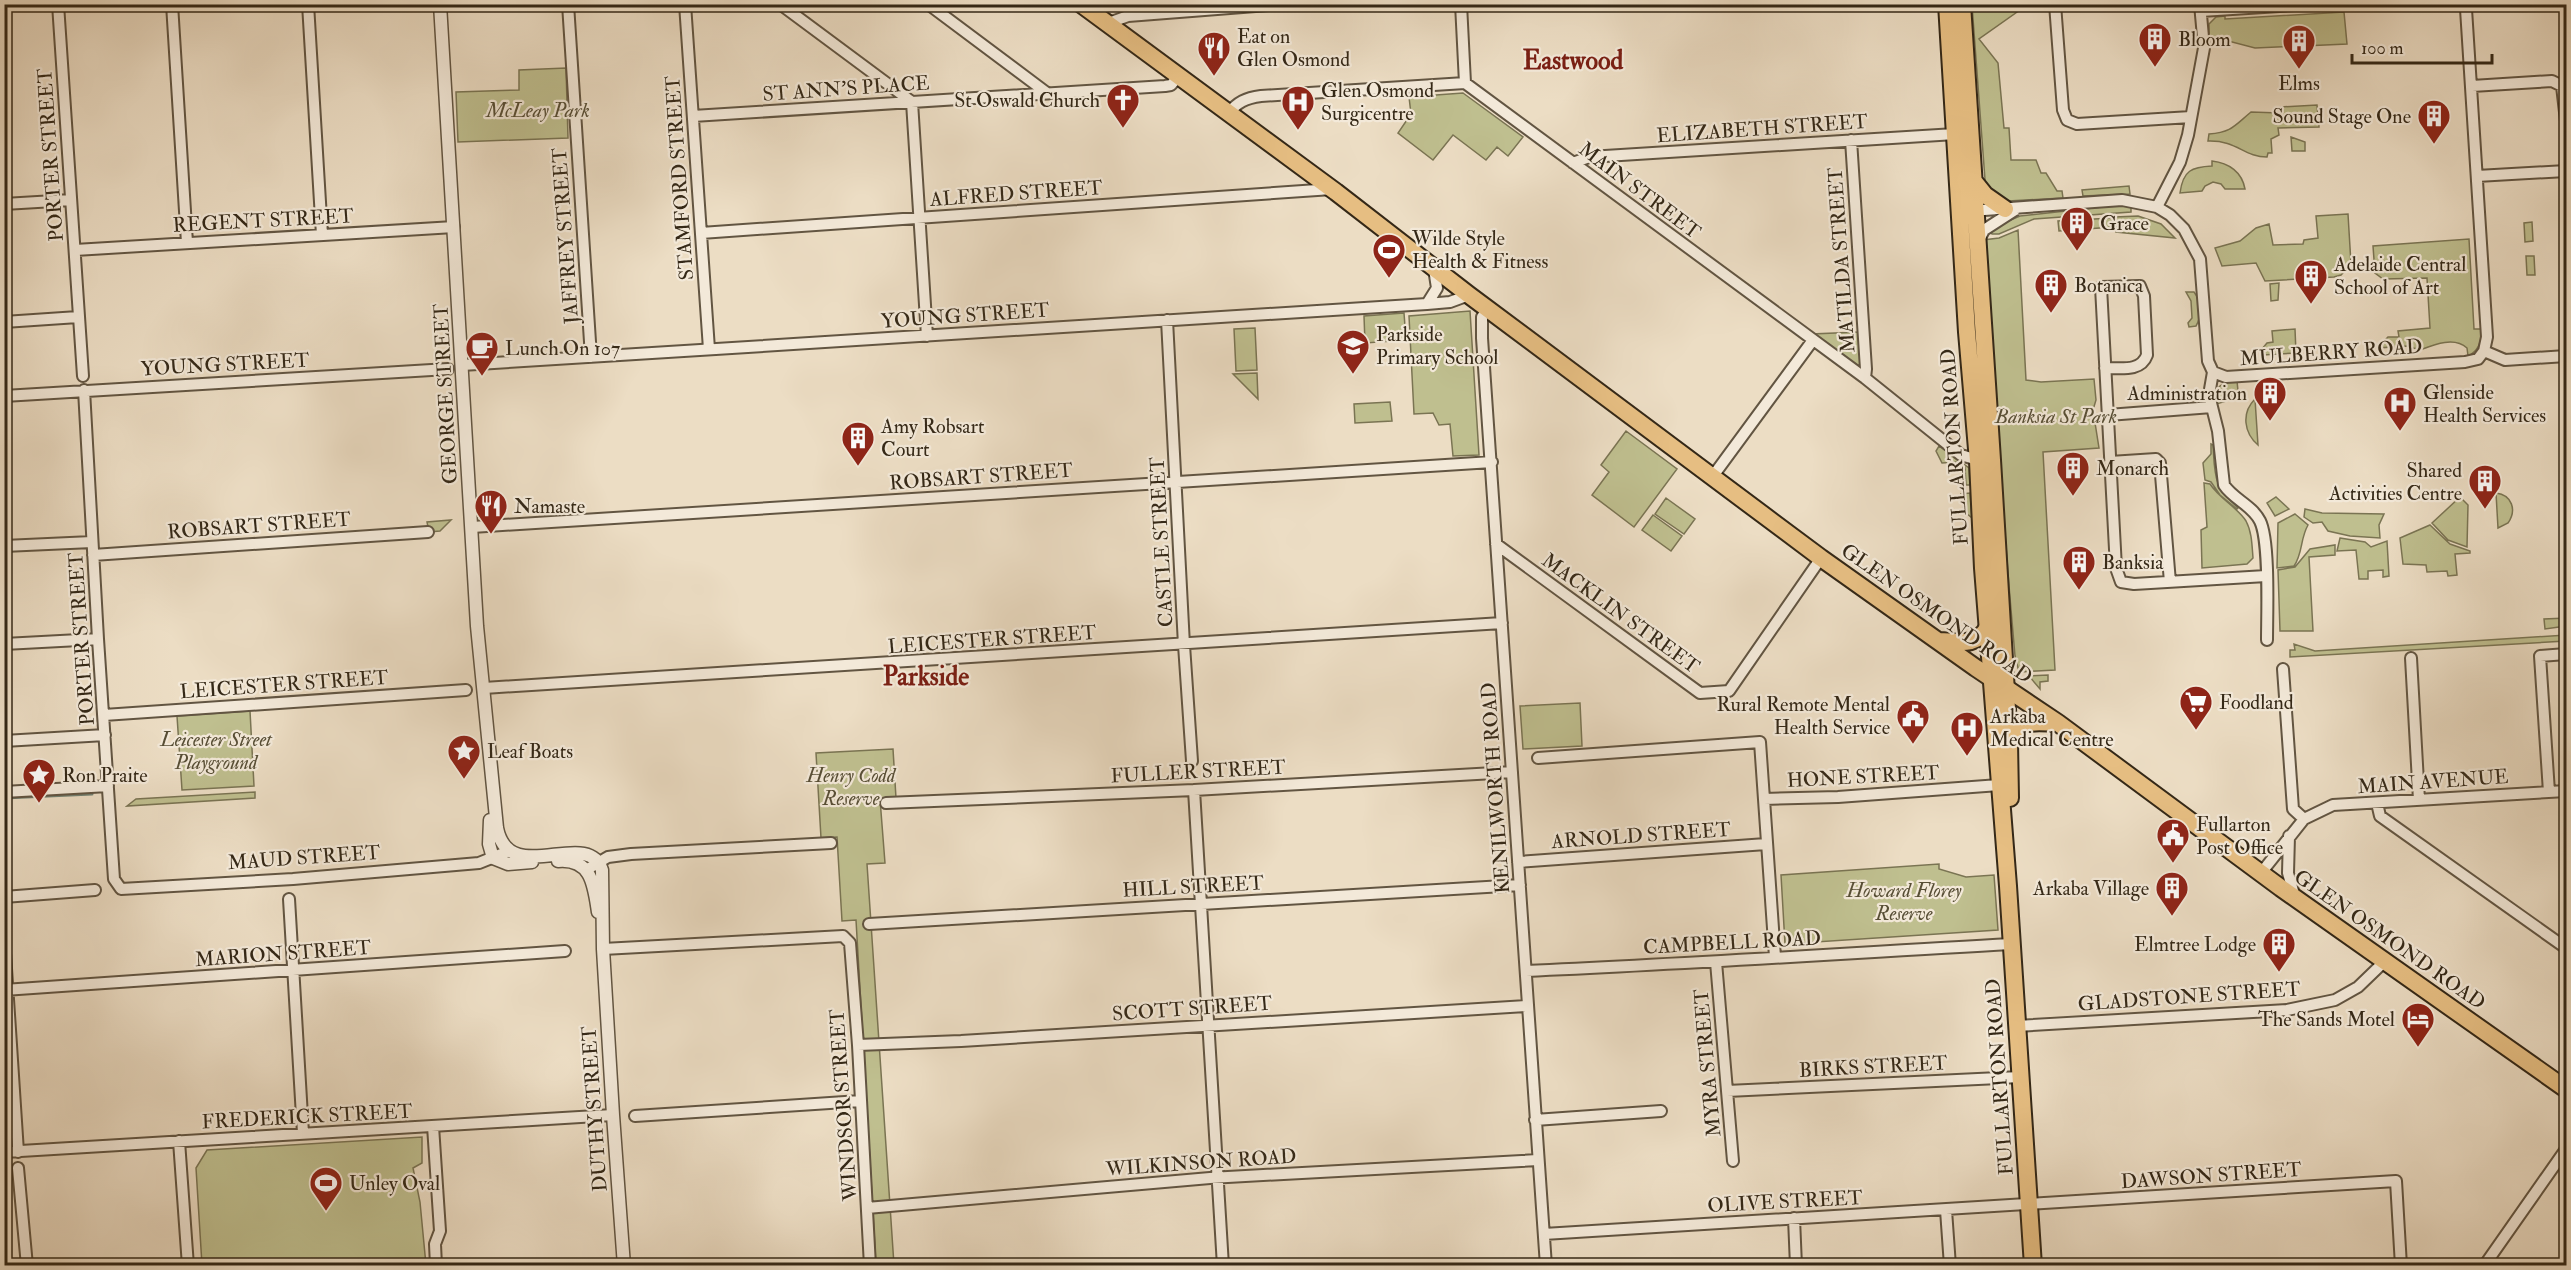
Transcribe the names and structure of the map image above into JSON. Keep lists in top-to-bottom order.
{
  "streets": {
    "main road": ["FULLARTON ROAD", "GLEN OSMOND ROAD"],
    "street": [
      "ST ANN'S PLACE",
      "ELIZABETH STREET",
      "PORTER STREET",
      "STAMFORD STREET",
      "MAIN STREET",
      "ALFRED STREET",
      "REGENT STREET",
      "JAFFREY STREET",
      "MATILDA STREET",
      "YOUNG STREET",
      "MULBERRY ROAD",
      "GEORGE STREET",
      "ROBSART STREET",
      "CASTLE STREET",
      "MACKLIN STREET",
      "LEICESTER STREET",
      "FULLER STREET",
      "HONE STREET",
      "MAIN AVENUE",
      "KENILWORTH ROAD",
      "ARNOLD STREET",
      "MAUD STREET",
      "HILL STREET",
      "CAMPBELL ROAD",
      "MARION STREET",
      "GLADSTONE STREET",
      "SCOTT STREET",
      "MYRA STREET",
      "BIRKS STREET",
      "WINDSOR STREET",
      "DUTHY STREET",
      "FREDERICK STREET",
      "WILKINSON ROAD",
      "DAWSON STREET",
      "OLIVE STREET"
    ]
  },
  "crossings": [
    ["ST ANN'S PLACE", "STAMFORD STREET"],
    ["ST ANN'S PLACE", "GLEN OSMOND ROAD"],
    ["ELIZABETH STREET", "MAIN STREET"],
    ["ELIZABETH STREET", "MATILDA STREET"],
    ["ELIZABETH STREET", "FULLARTON ROAD"],
    ["PORTER STREET", "REGENT STREET"],
    ["PORTER STREET", "YOUNG STREET"],
    ["PORTER STREET", "ROBSART STREET"],
    ["PORTER STREET", "LEICESTER STREET"],
    ["PORTER STREET", "MAUD STREET"],
    ["STAMFORD STREET", "ALFRED STREET"],
    ["STAMFORD STREET", "YOUNG STREET"],
    ["MAIN STREET", "MATILDA STREET"],
    ["MAIN STREET", "FULLARTON ROAD"],
    ["ALFRED STREET", "GLEN OSMOND ROAD"],
    ["REGENT STREET", "GEORGE STREET"],
    ["JAFFREY STREET", "YOUNG STREET"],
    ["YOUNG STREET", "GEORGE STREET"],
    ["YOUNG STREET", "CASTLE STREET"],
    ["YOUNG STREET", "GLEN OSMOND ROAD"],
    ["MULBERRY ROAD", "FULLARTON ROAD"],
    ["GEORGE STREET", "ROBSART STREET"],
    ["GEORGE STREET", "LEICESTER STREET"],
    ["GEORGE STREET", "MAUD STREET"],
    ["FULLARTON ROAD", "GLEN OSMOND ROAD"],
    ["FULLARTON ROAD", "HONE STREET"],
    ["FULLARTON ROAD", "CAMPBELL ROAD"],
    ["FULLARTON ROAD", "GLADSTONE STREET"],
    ["FULLARTON ROAD", "BIRKS STREET"],
    ["FULLARTON ROAD", "DAWSON STREET"],
    ["FULLARTON ROAD", "OLIVE STREET"],
    ["ROBSART STREET", "CASTLE STREET"],
    ["ROBSART STREET", "KENILWORTH ROAD"],
    ["CASTLE STREET", "LEICESTER STREET"],
    ["MACKLIN STREET", "GLEN OSMOND ROAD"],
    ["MACKLIN STREET", "KENILWORTH ROAD"],
    ["GLEN OSMOND ROAD", "MAIN AVENUE"],
    ["GLEN OSMOND ROAD", "KENILWORTH ROAD"],
    ["GLEN OSMOND ROAD", "GLADSTONE STREET"],
    ["LEICESTER STREET", "KENILWORTH ROAD"],
    ["FULLER STREET", "KENILWORTH ROAD"],
    ["KENILWORTH ROAD", "ARNOLD STREET"],
    ["KENILWORTH ROAD", "HILL STREET"],
    ["KENILWORTH ROAD", "CAMPBELL ROAD"],
    ["KENILWORTH ROAD", "SCOTT STREET"],
    ["KENILWORTH ROAD", "WILKINSON ROAD"],
    ["KENILWORTH ROAD", "OLIVE STREET"],
    ["MAUD STREET", "DUTHY STREET"],
    ["CAMPBELL ROAD", "MYRA STREET"],
    ["SCOTT STREET", "WINDSOR STREET"],
    ["MYRA STREET", "BIRKS STREET"],
    ["WINDSOR STREET", "DUTHY STREET"],
    ["WINDSOR STREET", "WILKINSON ROAD"],
    ["DUTHY STREET", "FREDERICK STREET"],
    ["DAWSON STREET", "OLIVE STREET"]
  ],
  "districts": ["Eastwood", "Parkside"],
  "parks": [
    "McLeay Park",
    "Banksia St Park",
    "Leicester Street Playground",
    "Henry Codd Reserve",
    "Howard Florey Reserve"
  ],
  "places": {
    "building": [
      "Bloom",
      "Elms",
      "Sound Stage One",
      "Grace",
      "Adelaide Central School of Art",
      "Botanica",
      "Administration",
      "Amy Robsart Court",
      "Monarch",
      "Shared Activities Centre",
      "Banksia",
      "Arkaba Village",
      "Elmtree Lodge"
    ],
    "restaurant": ["Eat on Glen Osmond", "Namaste"],
    "church": ["St Oswald Church"],
    "hospital": ["Glen Osmond Surgicentre", "Glenside Health Services", "Arkaba Medical Centre"],
    "sports": ["Wilde Style Health & Fitness", "Unley Oval"],
    "school or university": ["Parkside Primary School"],
    "cafe": ["Lunch On 107"],
    "supermarket": ["Foodland"],
    "public building": ["Rural Remote Mental Health Service", "Fullarton Post Office"],
    "place": ["Leaf Boats", "Ron Praite"],
    "hotel": ["The Sands Motel"]
  },
  "scale_bar": "100 m"
}
